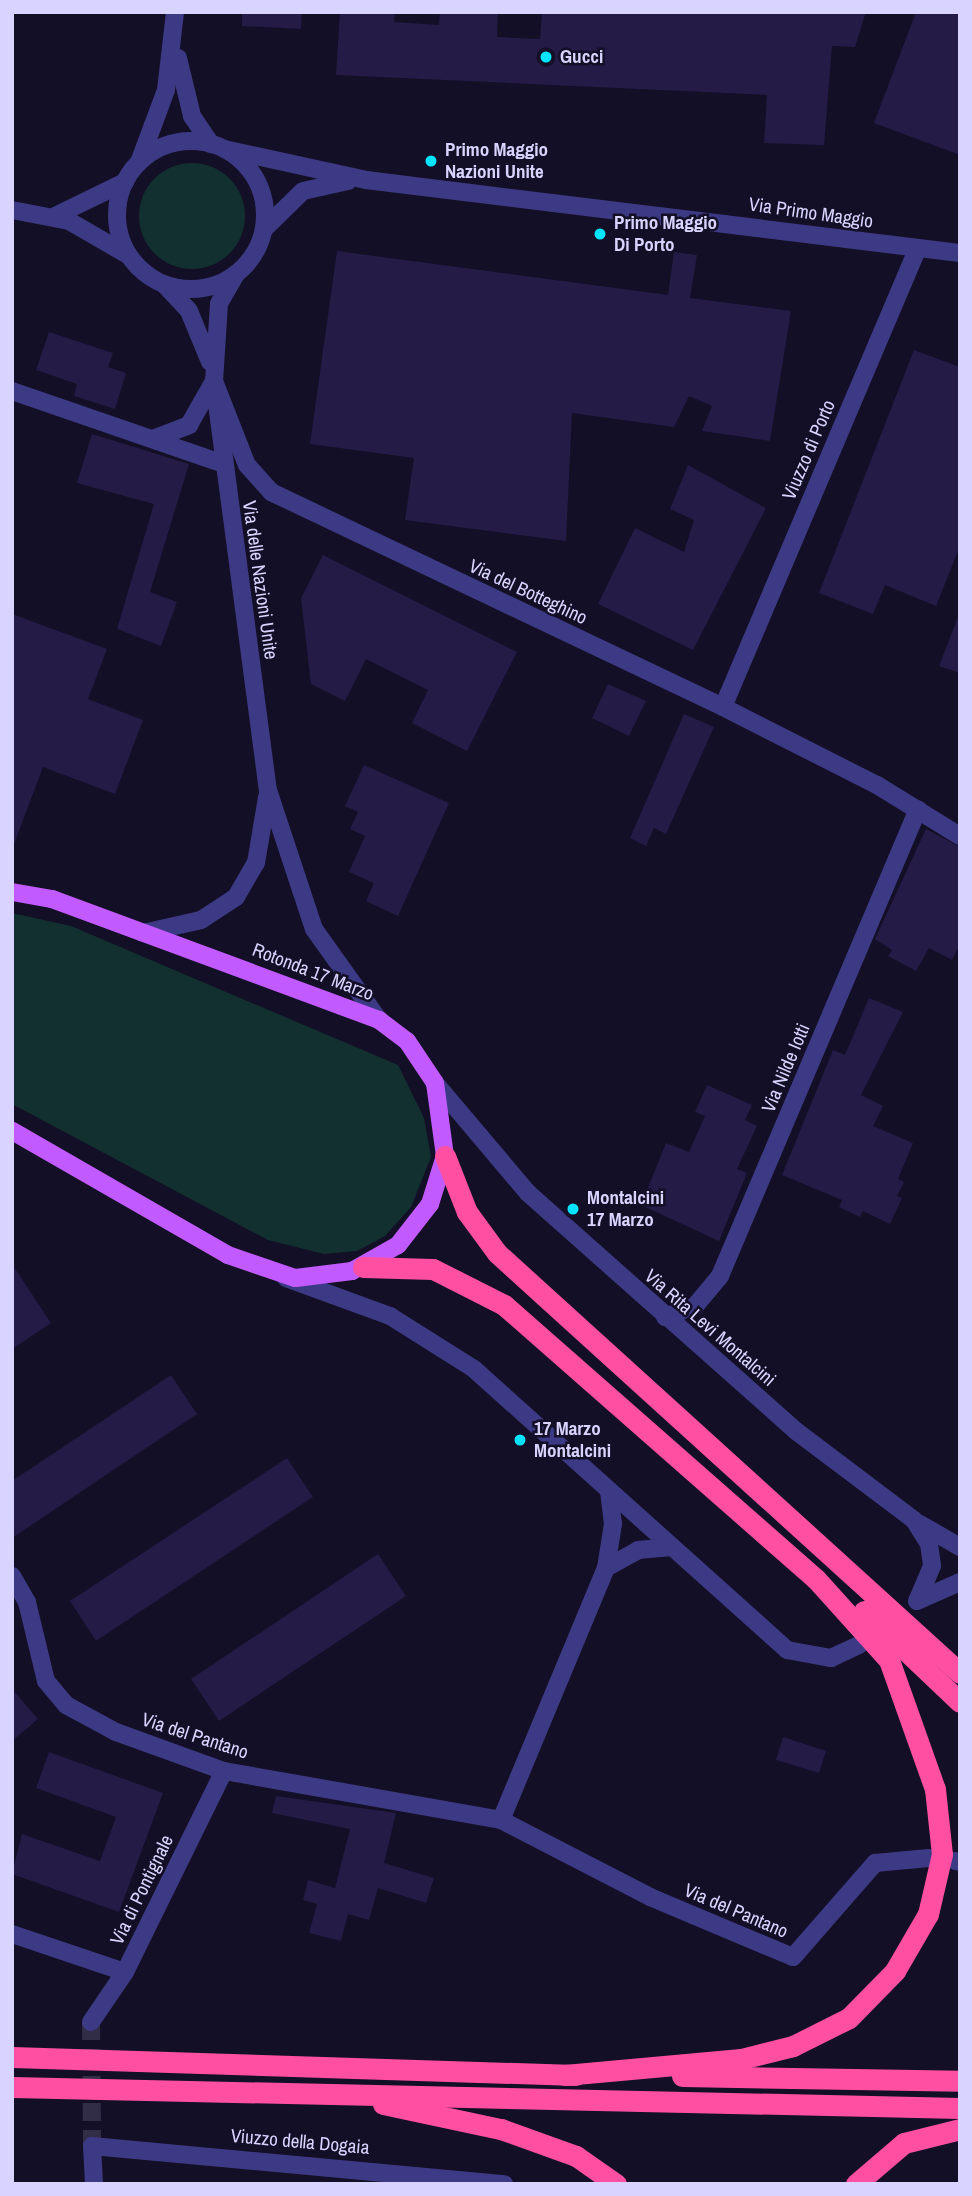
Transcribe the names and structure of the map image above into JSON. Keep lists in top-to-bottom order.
{
  "streets": {
    "main road": ["Rotonda 17 Marzo"],
    "street": [
      "Via Primo Maggio",
      "Viuzzo di Porto",
      "Via delle Nazioni Unite",
      "Via del Botteghino",
      "Via Nilde Iotti",
      "Via Rita Levi Montalcini",
      "Via del Pantano",
      "Via di Pontignale",
      "Viuzzo della Dogaia"
    ]
  },
  "crossings": [
    ["Via Primo Maggio", "Viuzzo di Porto"],
    ["Via Primo Maggio", "Via delle Nazioni Unite"],
    ["Viuzzo di Porto", "Via del Botteghino"],
    ["Via delle Nazioni Unite", "Via del Botteghino"],
    ["Via delle Nazioni Unite", "Rotonda 17 Marzo"],
    ["Via del Botteghino", "Via Nilde Iotti"],
    ["Rotonda 17 Marzo", "Via Rita Levi Montalcini"],
    ["Via Nilde Iotti", "Via Rita Levi Montalcini"],
    ["Via del Pantano", "Via di Pontignale"]
  ],
  "places": [
    "Gucci",
    "Primo Maggio Nazioni Unite",
    "Primo Maggio Di Porto",
    "Montalcini 17 Marzo",
    "17 Marzo Montalcini"
  ]
}
